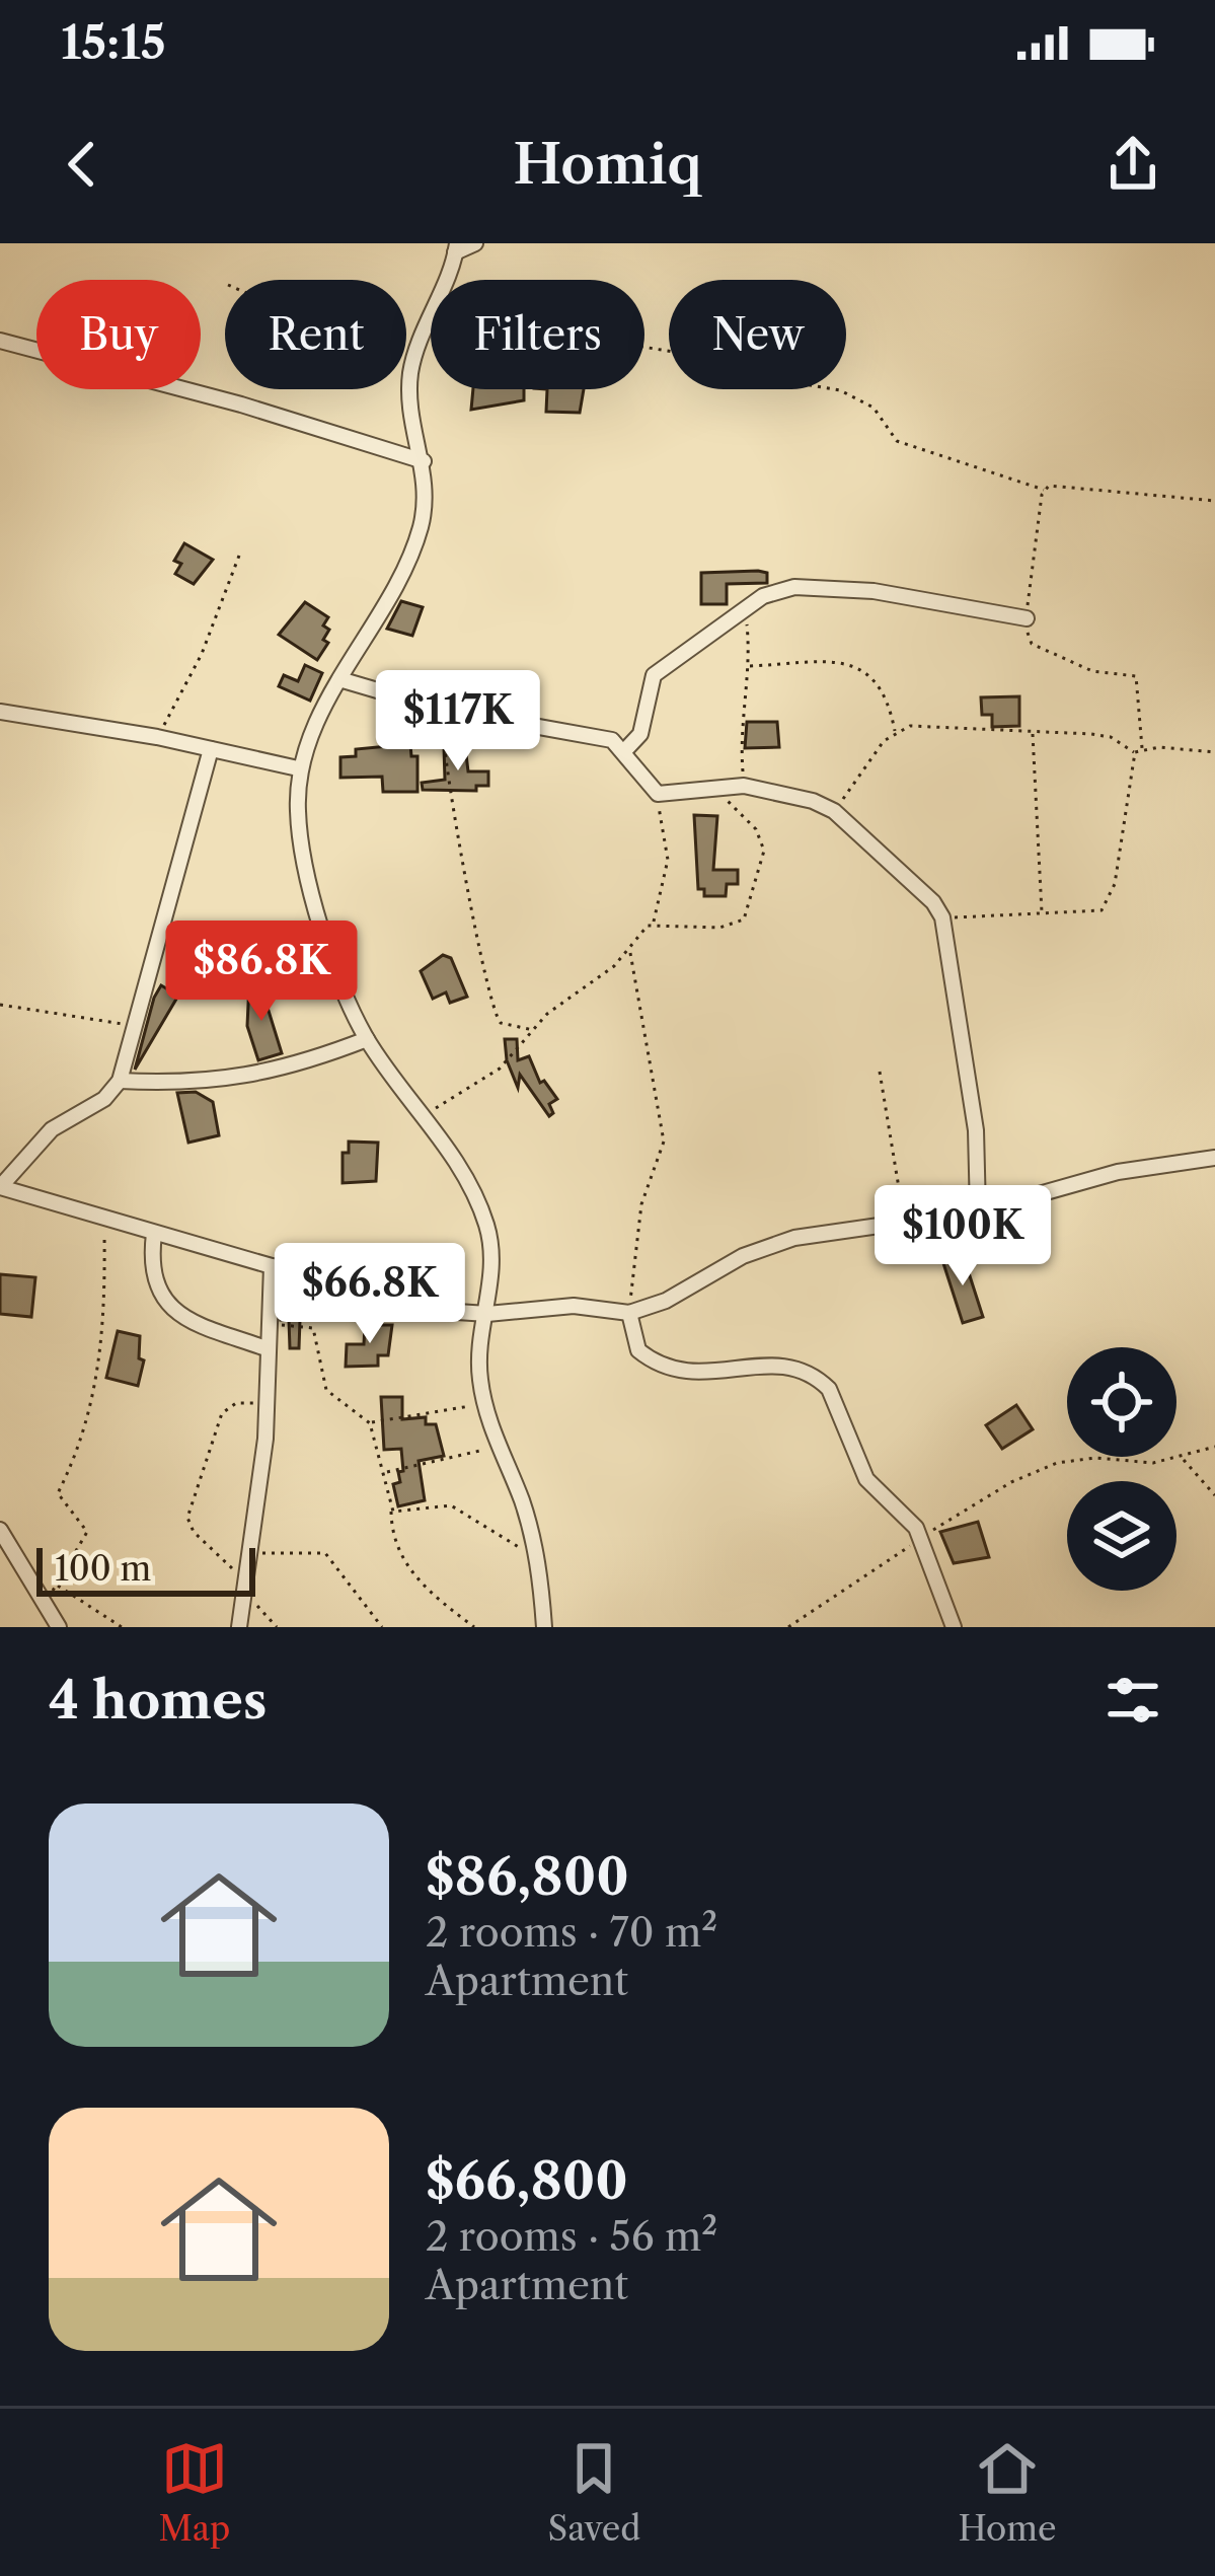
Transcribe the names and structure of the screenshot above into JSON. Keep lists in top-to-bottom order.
{
  "scale_bar": "100 m",
  "page": {
    "status": "15:15",
    "header": "Homiq",
    "chip": [
      "Buy",
      "Rent",
      "Filters",
      "New"
    ],
    "price": [
      "$117K",
      "$86.8K",
      "$100K",
      "$66.8K"
    ],
    "scale": "100 m",
    "heading": "4 homes",
    "list": [
      {
        "name": "$86,800",
        "note": "2 rooms · 70 m² · Apartment"
      },
      {
        "name": "$66,800",
        "note": "2 rooms · 56 m² · Apartment"
      }
    ],
    "tabs": ["Map", "Saved", "Home"]
  }
}
